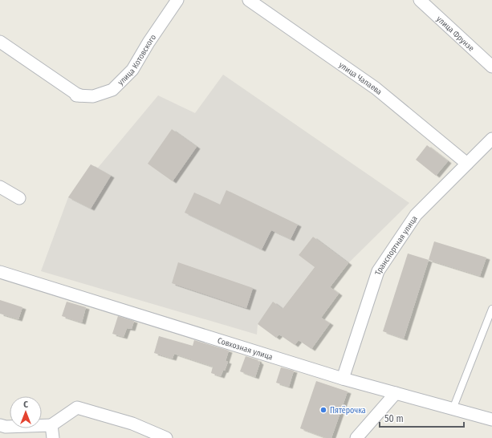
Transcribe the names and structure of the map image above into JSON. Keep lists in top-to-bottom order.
{
  "streets": {
    "street": [
      "улица Фрунзе",
      "улица Котовского",
      "улица Чапаева",
      "Транспортная улица",
      "Совхозная улица"
    ]
  },
  "crossings": [
    ["улица Чапаева", "Транспортная улица"],
    ["Транспортная улица", "Совхозная улица"]
  ],
  "places": ["Пятёрочка"],
  "scale_bar": "50 m",
  "north": "top"
}
